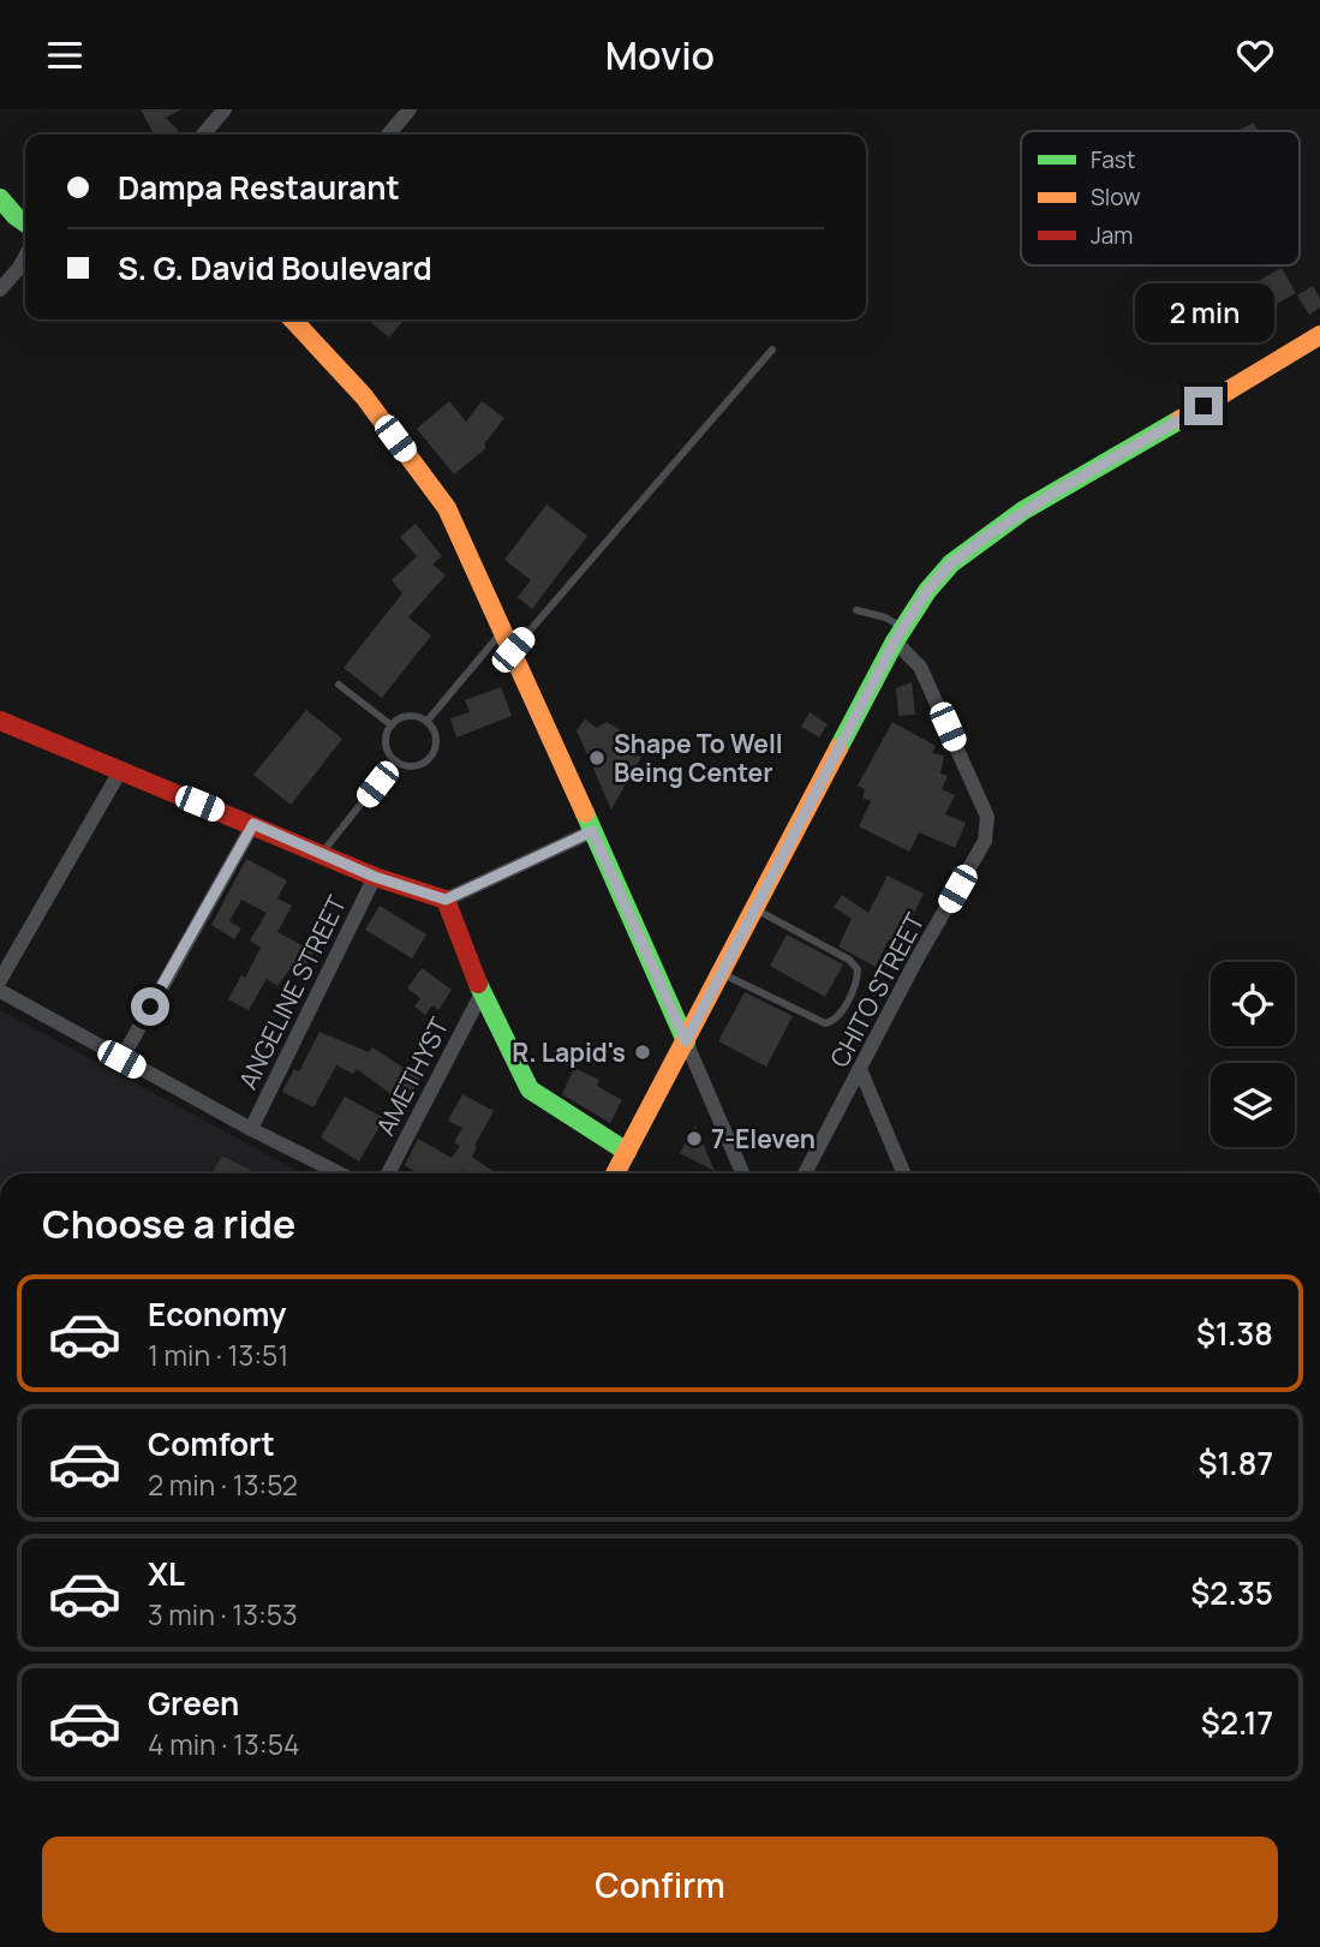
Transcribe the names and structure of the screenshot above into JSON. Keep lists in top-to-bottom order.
{
  "streets": {
    "street": ["CHITO STREET", "ANGELINE STREET", "AMETHYST"]
  },
  "places": ["Shape To Well Being Center", "R. Lapid's", "7-Eleven"],
  "legend": ["Fast", "Slow", "Jam"],
  "page": {
    "header": "Movio",
    "banner": ["Dampa Restaurant", "S. G. David Boulevard"],
    "bubble": "2 min",
    "heading": "Choose a ride",
    "list": [
      {
        "name": "Economy",
        "note": "1 min · 13:51",
        "value": "$1.38"
      },
      {
        "name": "Comfort",
        "note": "2 min · 13:52",
        "value": "$1.87"
      },
      {
        "name": "XL",
        "note": "3 min · 13:53",
        "value": "$2.35"
      },
      {
        "name": "Green",
        "note": "4 min · 13:54",
        "value": "$2.17"
      }
    ],
    "buttons": "Confirm"
  }
}
